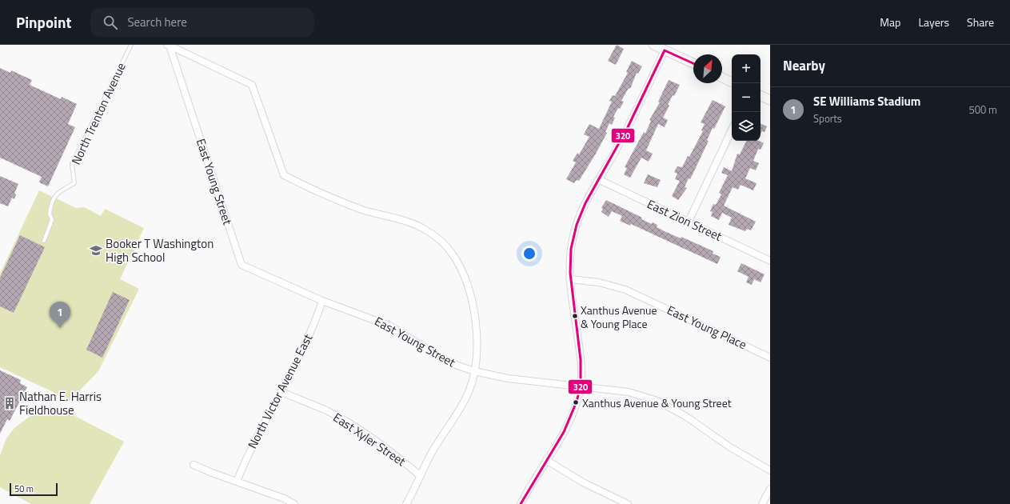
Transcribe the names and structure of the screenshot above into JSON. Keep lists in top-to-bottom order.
{
  "streets": {
    "street": [
      "East Young Street",
      "East Zion Street",
      "East Young Place",
      "North Victor Avenue East",
      "East Xyler Street"
    ],
    "lane": ["North Trenton Avenue"]
  },
  "crossings": [
    ["East Young Street", "North Victor Avenue East"],
    ["North Victor Avenue East", "East Xyler Street"]
  ],
  "places": {
    "school or university": ["Booker T Washington High School"],
    "other": ["Xanthus Avenue & Young Place", "Xanthus Avenue & Young Street"],
    "building": ["Nathan E. Harris Fieldhouse"]
  },
  "lines": ["transit line 320"],
  "scale_bar": "50 m",
  "north": "top right",
  "page": {
    "header": "Pinpoint",
    "search": "Search here",
    "nav": ["Map", "Layers", "Share"],
    "heading": "Nearby",
    "map_buttons": ["+", "−"],
    "list": [
      {
        "mark": "1",
        "name": "SE Williams Stadium",
        "note": "Sports",
        "value": "500 m"
      }
    ],
    "pins": "1",
    "scale": "50 m"
  }
}
